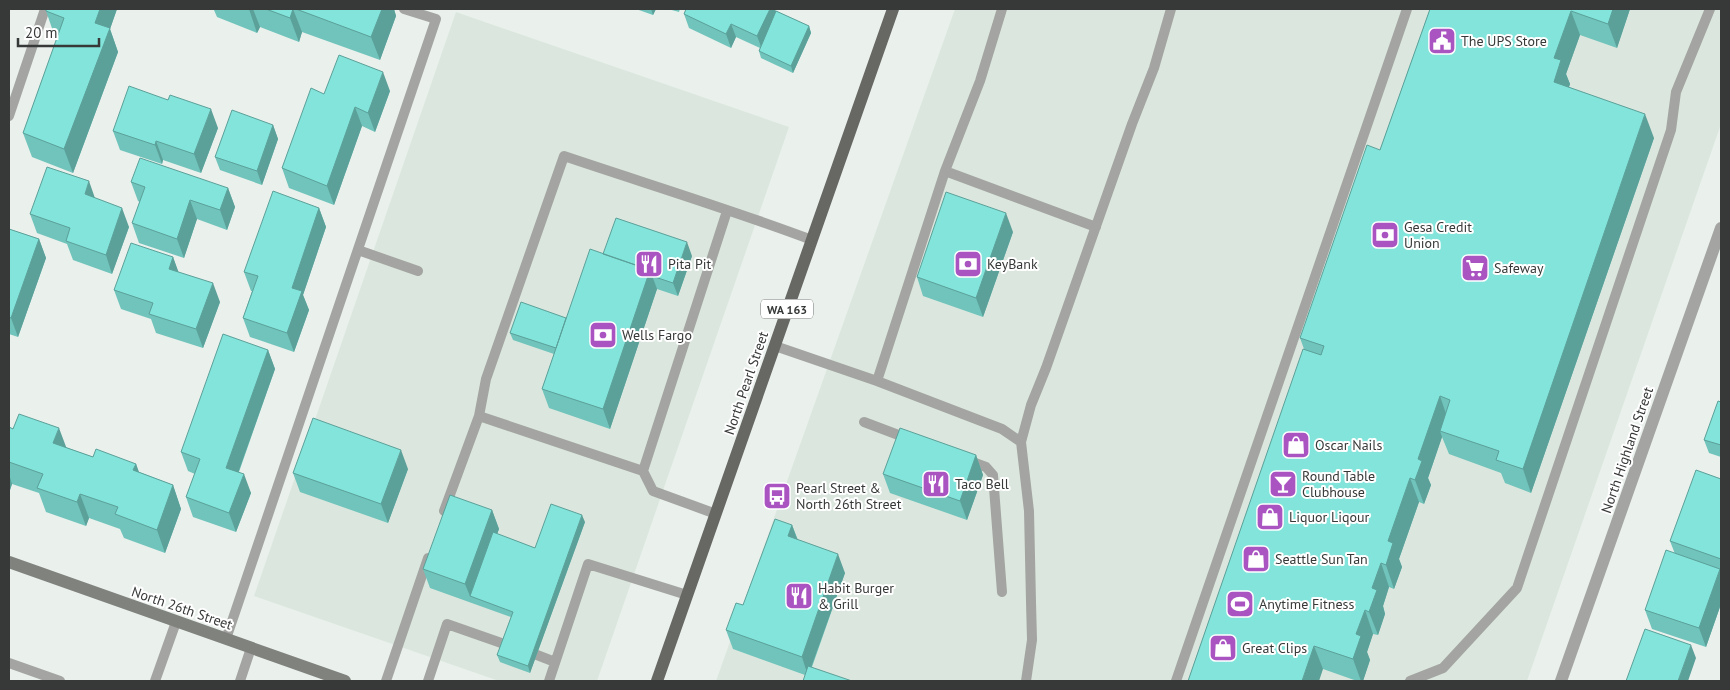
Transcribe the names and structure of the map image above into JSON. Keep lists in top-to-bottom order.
{
  "streets": {
    "main road": ["WA 163", "North Pearl Street"],
    "street": ["North Highland Street", "North 26th Street"]
  },
  "places": {
    "public building": ["The UPS Store"],
    "bank": ["Gesa Credit Union", "KeyBank", "Wells Fargo"],
    "restaurant": ["Pita Pit", "Taco Bell", "Habit Burger & Grill"],
    "supermarket": ["Safeway"],
    "shop": [
      "Oscar Nails",
      "Liquor Liqour",
      "Seattle Sun Tan",
      "Great Clips"
    ],
    "bar": ["Round Table Clubhouse"],
    "bus stop": ["Pearl Street & North 26th Street"],
    "sports": ["Anytime Fitness"]
  },
  "scale_bar": "20 m"
}
